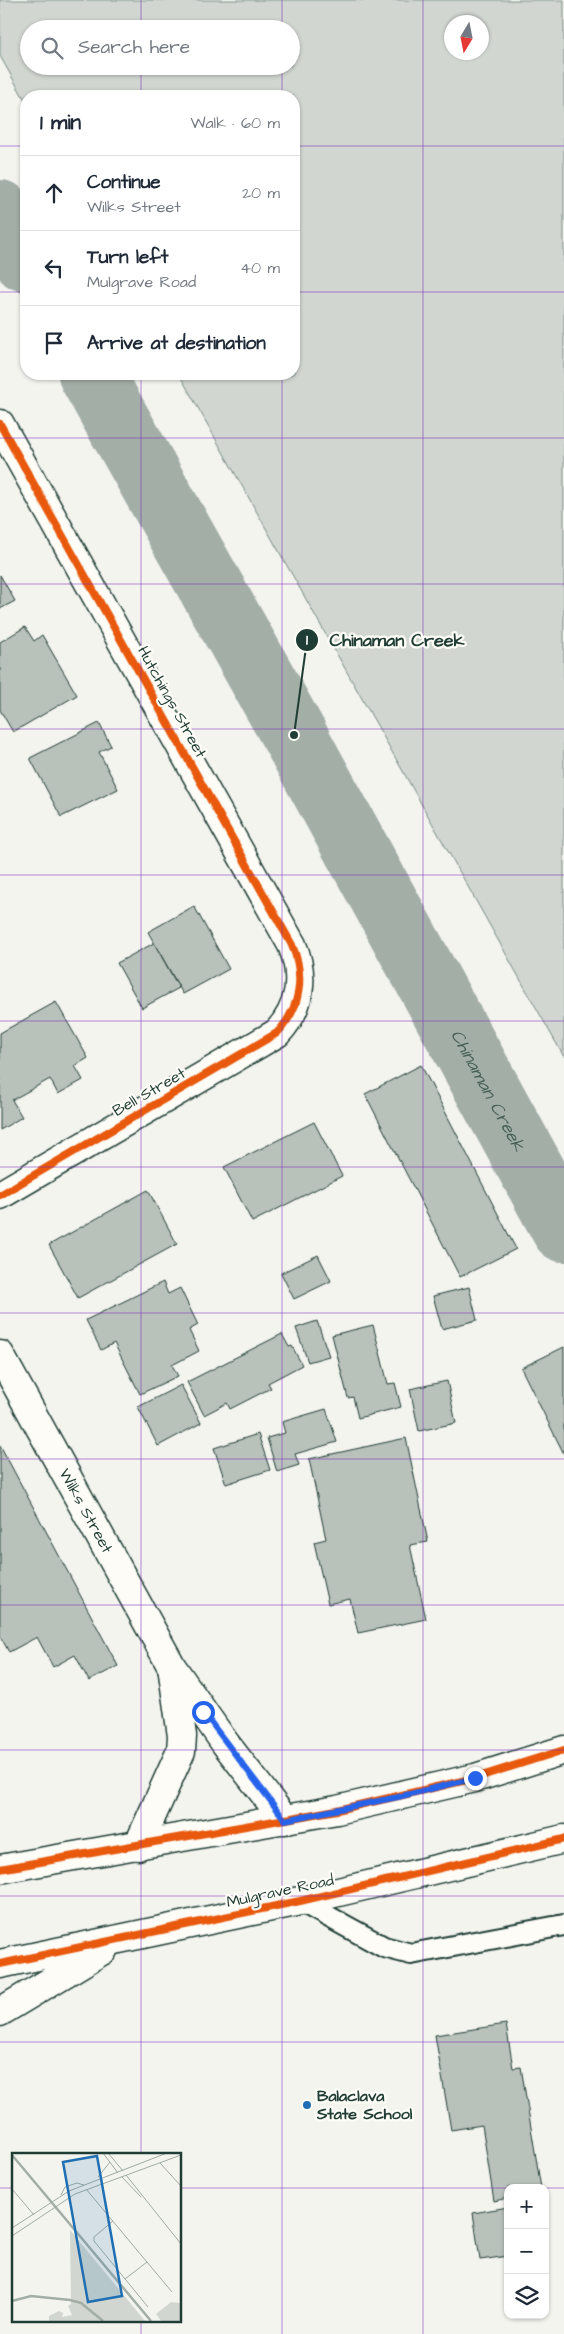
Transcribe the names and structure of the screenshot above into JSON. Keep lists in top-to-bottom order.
{
  "streets": {
    "street": [
      "Hutchings Street",
      "Bell Street",
      "Wilks Street",
      "Mulgrave Road"
    ]
  },
  "crossings": [
    ["Hutchings Street", "Bell Street"]
  ],
  "water": ["Chinaman Creek"],
  "places": ["Chinaman Creek", "Balaclava State School"],
  "north": "bottom",
  "page": {
    "search": "Search here",
    "heading": ["1 min", "Walk · 60 m"],
    "list": [
      ["Continue", "Wilks Street", "20 m"],
      ["Turn left", "Mulgrave Road", "40 m"],
      "Arrive at destination"
    ],
    "map_buttons": ["+", "−"]
  }
}
